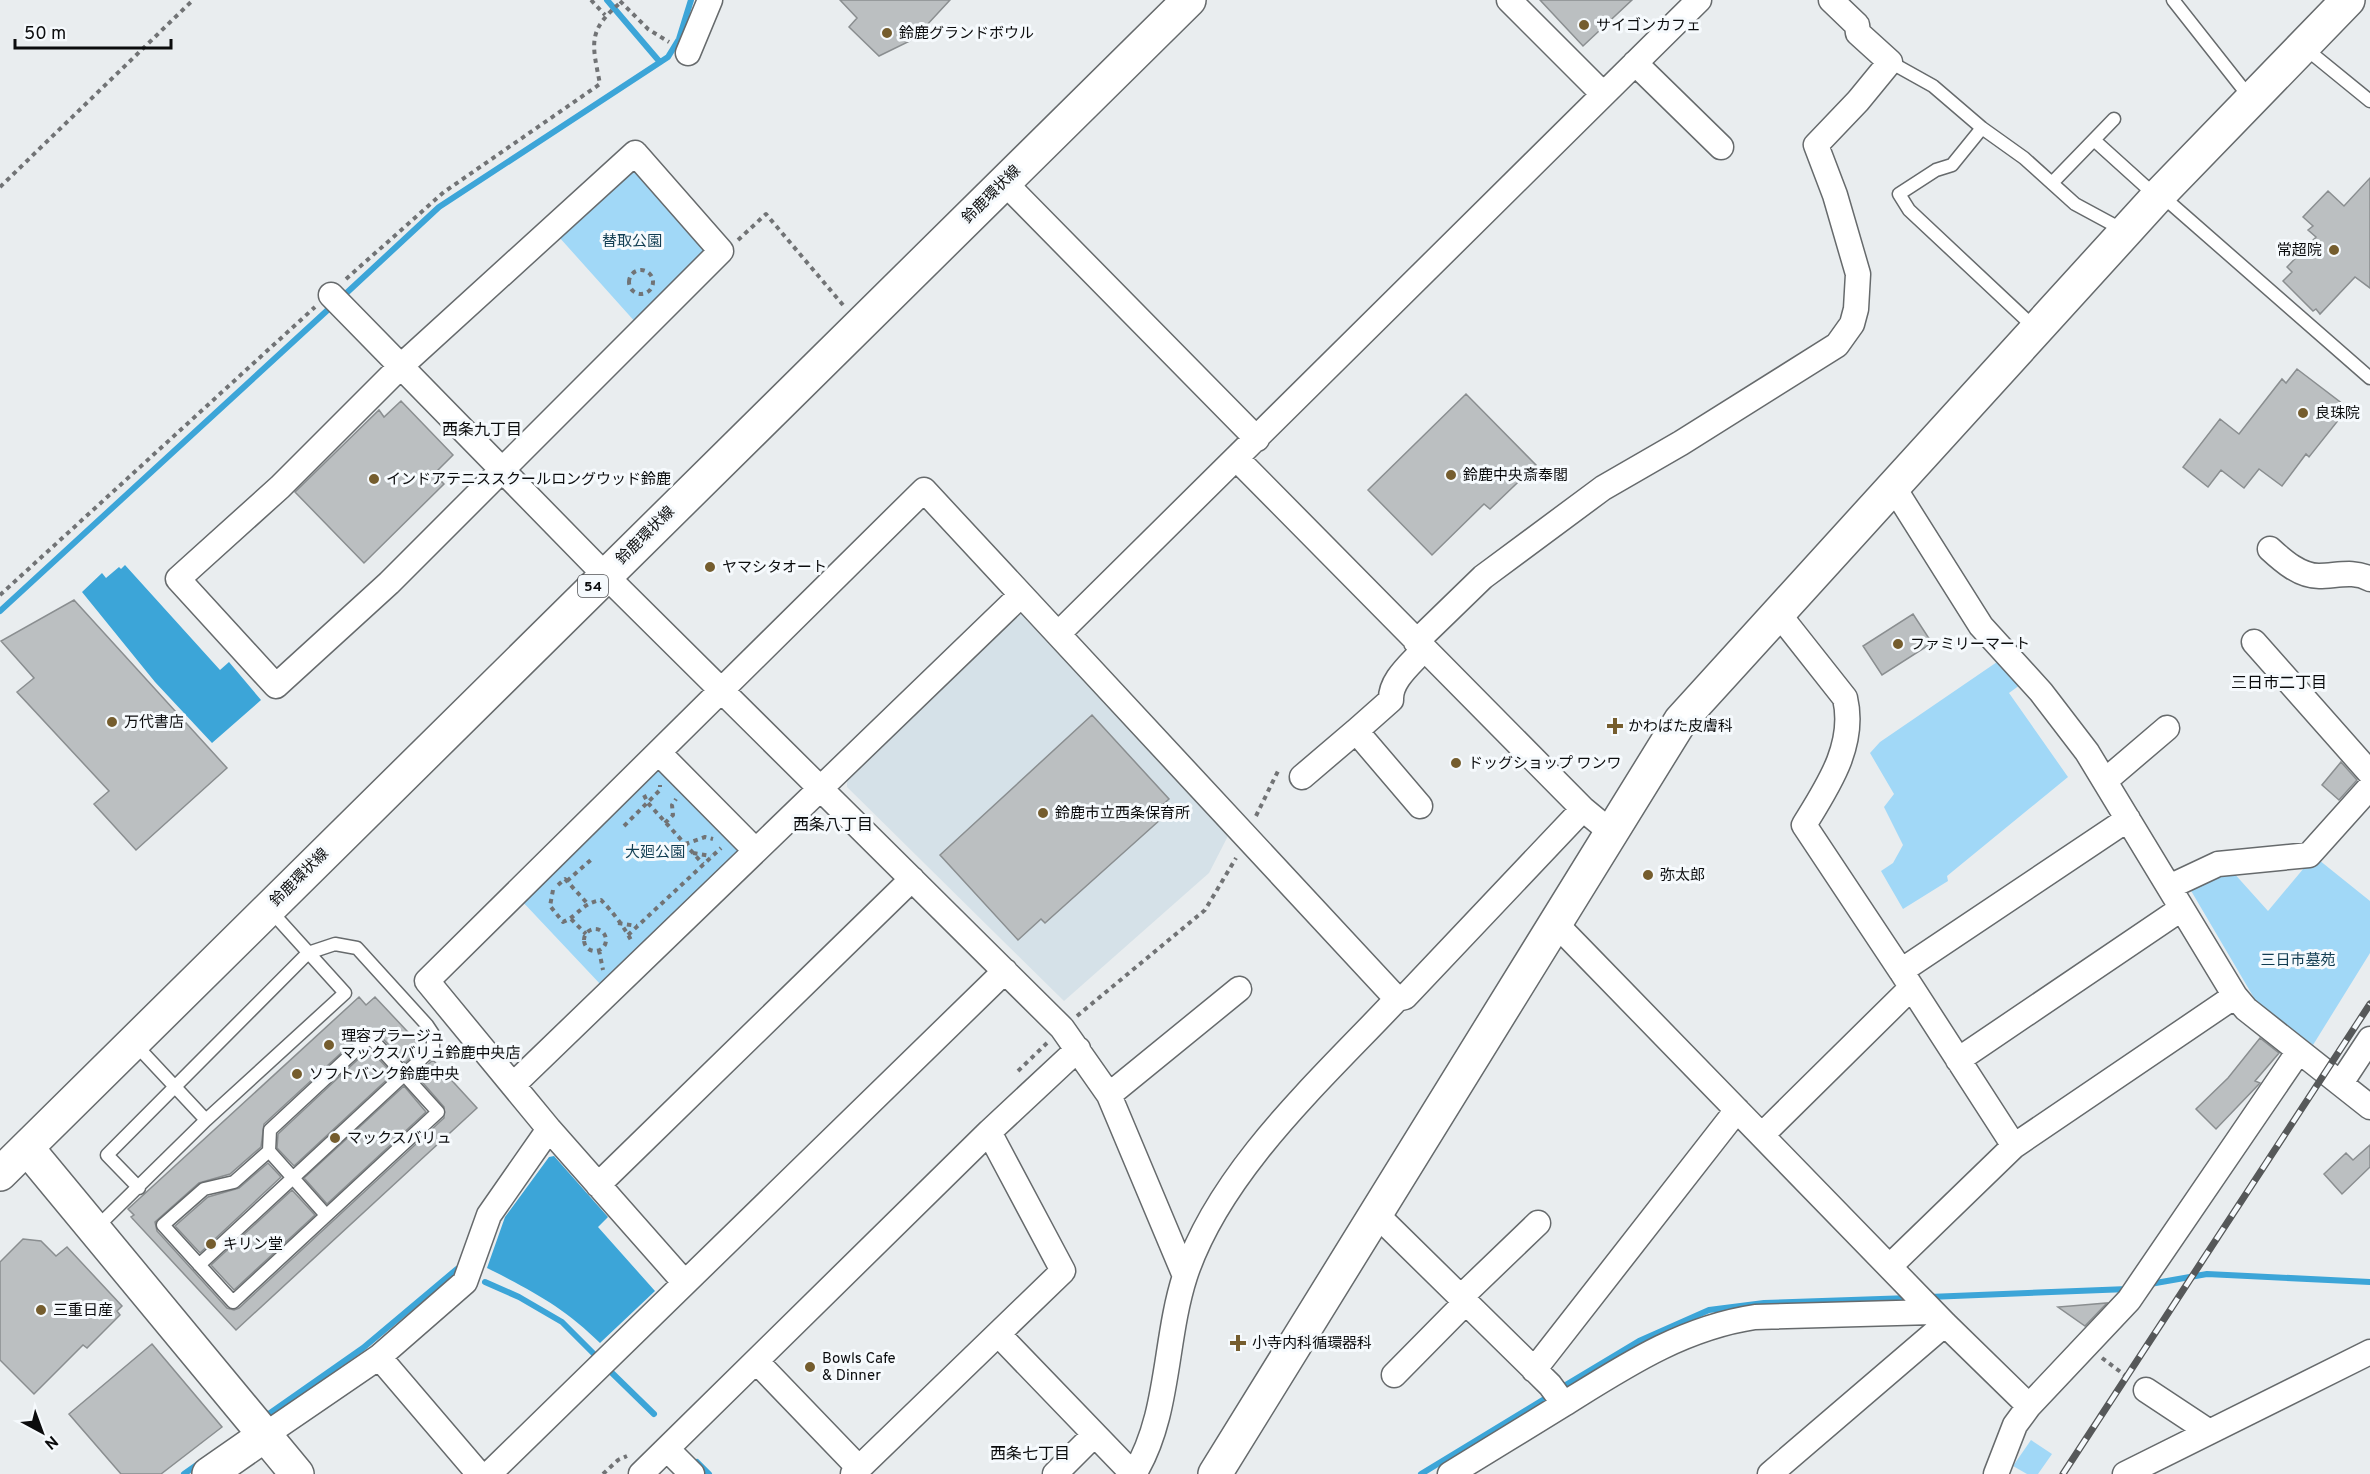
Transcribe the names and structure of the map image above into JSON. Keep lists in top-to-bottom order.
{
  "streets": {
    "street": ["鈴鹿環状線", "54"]
  },
  "districts": [
    "西条九丁目",
    "三日市二丁目",
    "西条八丁目",
    "西条七丁目"
  ],
  "parks": ["替取公園", "大廻公園", "三日市墓苑"],
  "places": {
    "other": [
      "サイゴンカフェ",
      "鈴鹿グランドボウル",
      "常超院",
      "良珠院",
      "鈴鹿中央斎奉閣",
      "インドアテニススクールロングウッド鈴鹿",
      "ヤマシタオート",
      "ファミリーマート",
      "万代書店",
      "ドッグショップ ワンワ",
      "鈴鹿市立西条保育所",
      "弥太郎",
      "理容プラージュ マックスバリュ鈴鹿中央店",
      "ソフトバンク鈴鹿中央",
      "マックスバリュ",
      "キリン堂",
      "三重日産",
      "Bowls Cafe & Dinner"
    ],
    "health": ["かわばた皮膚科", "小寺内科循環器科"]
  },
  "scale_bar": "50 m",
  "north": "bottom right"
}
